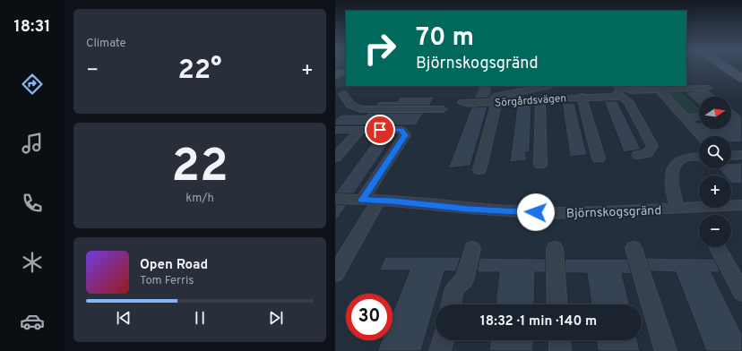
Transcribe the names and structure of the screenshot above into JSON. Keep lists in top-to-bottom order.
{
  "streets": {
    "street": ["Sörgårdsvägen", "Björnskogsgränd"]
  },
  "north": "right",
  "page": {
    "tabs": "18:31",
    "tile": [
      "Climate",
      ["22", "km/h"]
    ],
    "turn": ["70 m", "Björnskogsgränd"],
    "heat": ["−", "22°", "+"],
    "map_buttons": ["+", "−"],
    "song": ["Open Road", "Tom Ferris"],
    "limit": "30",
    "trip": "18:32 · 1 min · 140 m"
  }
}
